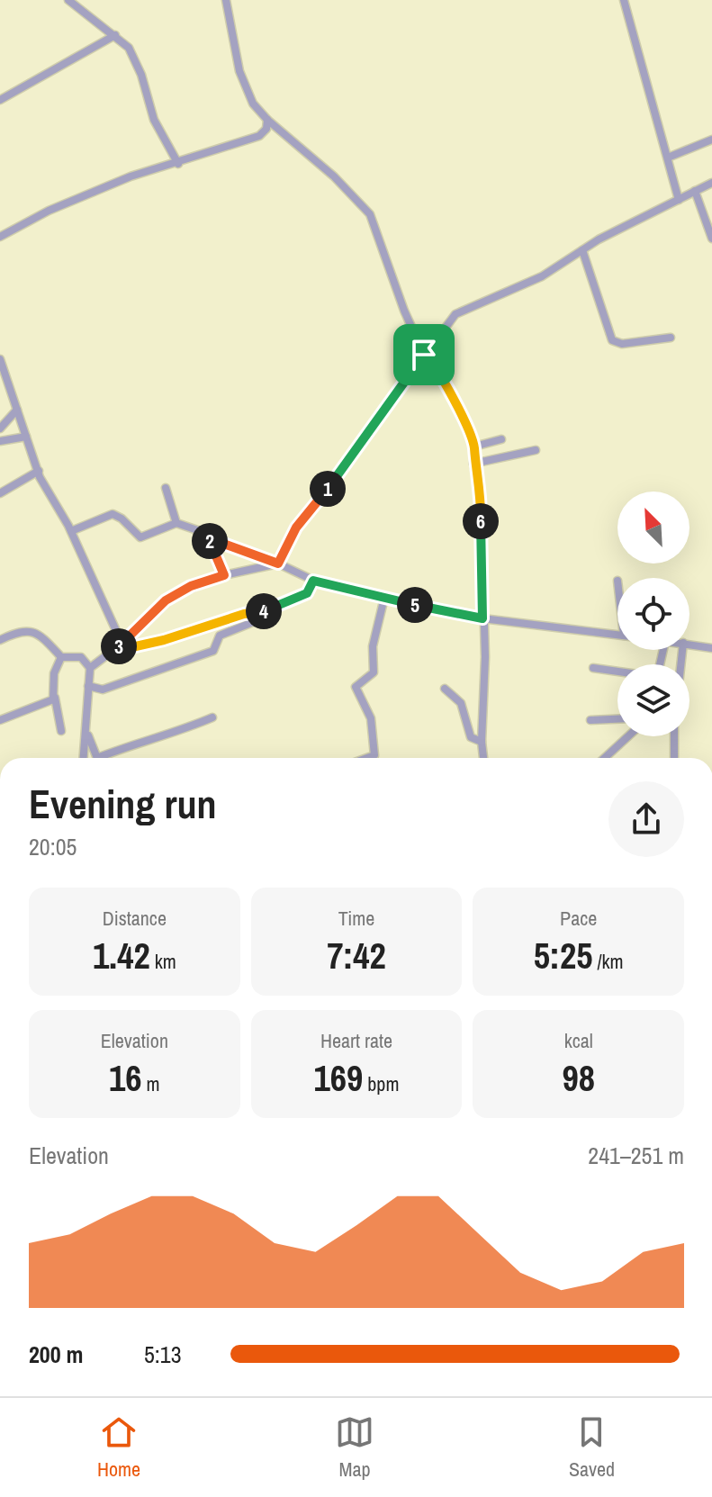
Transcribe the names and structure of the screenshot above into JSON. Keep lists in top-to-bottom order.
{
  "north": "top left",
  "page": {
    "pins": [
      "1",
      "6",
      "2",
      "5",
      "4",
      "3"
    ],
    "heading": ["Evening run", "20:05"],
    "stats": [
      ["Distance", "1.42 km"],
      ["Time", "7:42"],
      ["Pace", "5:25 /km"],
      ["Elevation", "16 m"],
      ["Heart rate", "169 bpm"],
      ["kcal", "98"]
    ],
    "chart": ["Elevation", "241–251 m"],
    "list": [
      {
        "name": "200 m",
        "note": "5:13"
      }
    ],
    "tabs": ["Home", "Map", "Saved"]
  }
}
